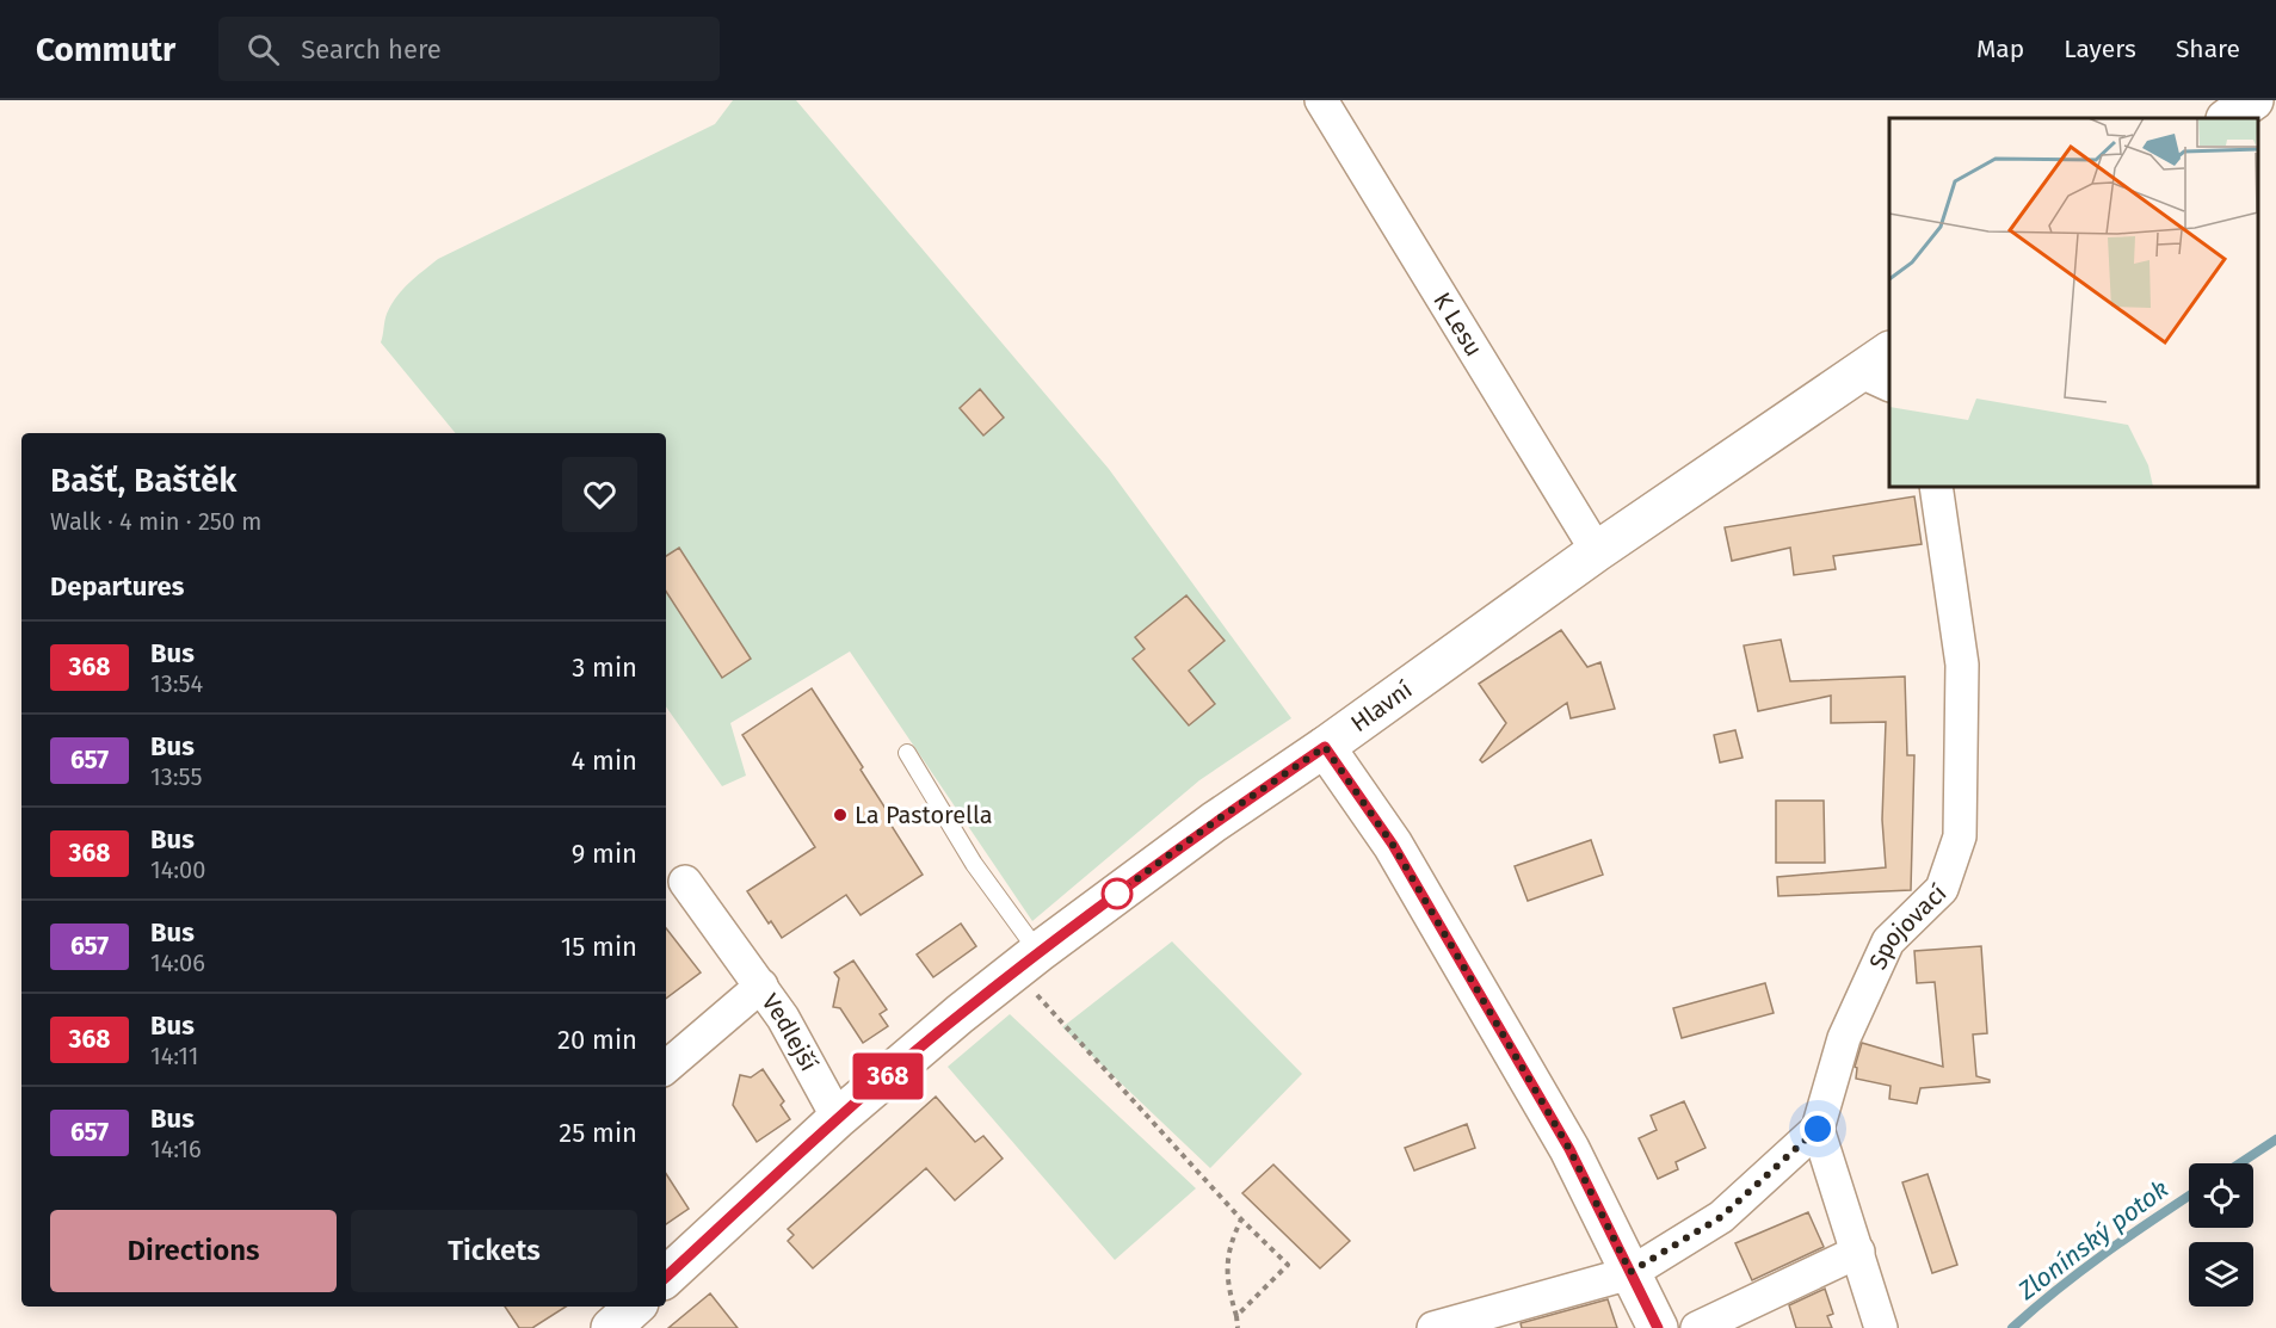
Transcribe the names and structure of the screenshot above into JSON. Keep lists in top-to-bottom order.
{
  "streets": {
    "street": [
      "K Lesu",
      "Hlavní",
      "Spojovací",
      "Vedlejší"
    ]
  },
  "crossings": [
    ["K Lesu", "Hlavní"],
    ["Hlavní", "Vedlejší"]
  ],
  "water": ["Zlonínský potok"],
  "places": ["La Pastorella"],
  "lines": ["bus line 368"],
  "page": {
    "header": "Commutr",
    "search": "Search here",
    "nav": ["Map", "Layers", "Share"],
    "on_map": "368",
    "heading": [
      ["Bašť, Baštěk", "Walk · 4 min · 250 m"],
      "Departures"
    ],
    "list": [
      {
        "mark": "368",
        "name": "Bus",
        "note": "13:54",
        "value": "3 min"
      },
      {
        "mark": "657",
        "name": "Bus",
        "note": "13:55",
        "value": "4 min"
      },
      {
        "mark": "368",
        "name": "Bus",
        "note": "14:00",
        "value": "9 min"
      },
      {
        "mark": "657",
        "name": "Bus",
        "note": "14:06",
        "value": "15 min"
      },
      {
        "mark": "368",
        "name": "Bus",
        "note": "14:11",
        "value": "20 min"
      },
      {
        "mark": "657",
        "name": "Bus",
        "note": "14:16",
        "value": "25 min"
      }
    ],
    "buttons": ["Directions", "Tickets"]
  }
}
